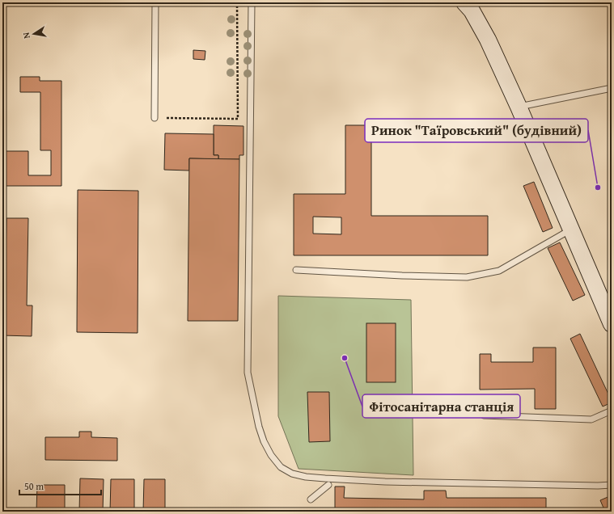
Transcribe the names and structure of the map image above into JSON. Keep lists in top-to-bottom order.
{
  "places": ["Ринок \"Таїровський\" (будівний)", "Фітосанітарна станція"],
  "scale_bar": "50 m",
  "north": "left"
}
